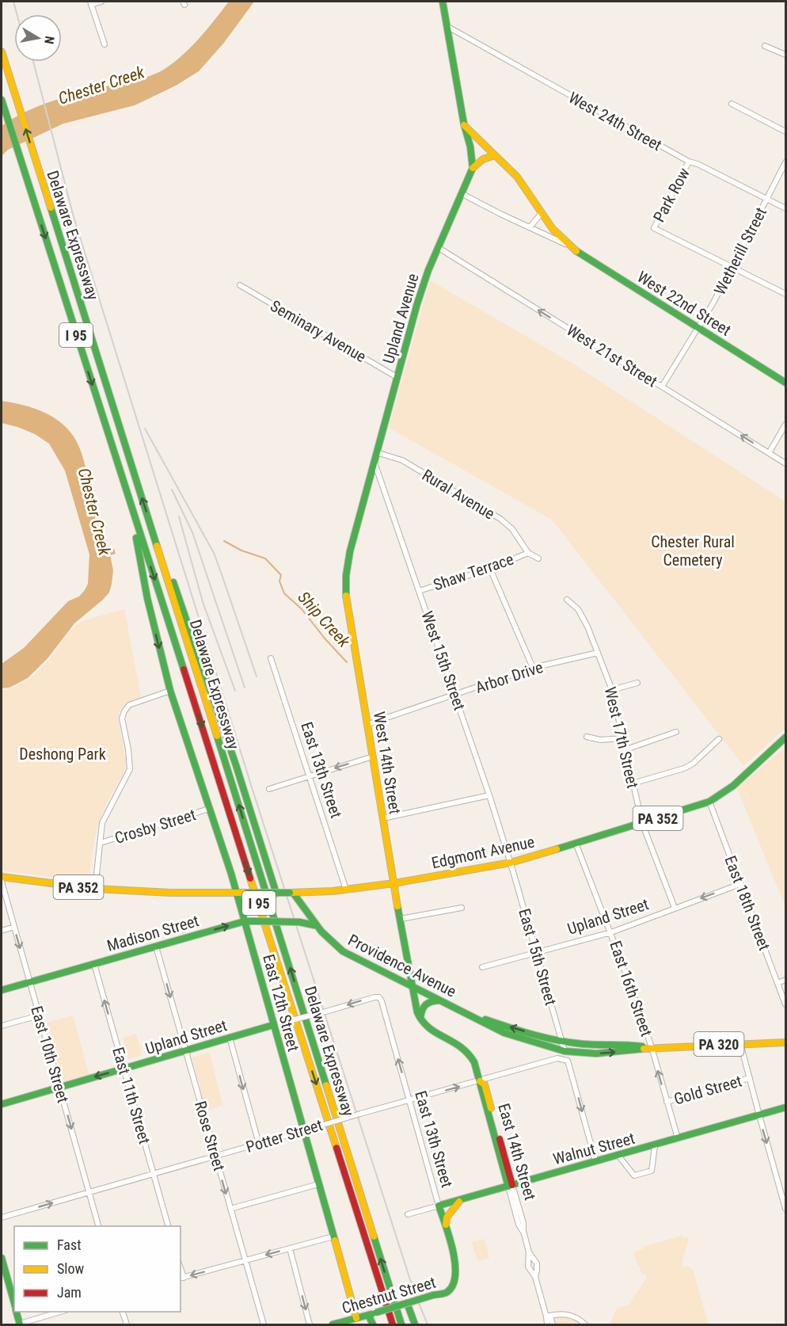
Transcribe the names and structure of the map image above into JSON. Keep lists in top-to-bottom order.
{
  "streets": {
    "main road": [
      "Delaware Expressway",
      "West 22nd Street",
      "Upland Avenue",
      "I 95",
      "West 14th Street",
      "East 13th Street",
      "PA 352",
      "Edgmont Avenue",
      "Upland Street",
      "Madison Street",
      "Providence Avenue",
      "East 12th Street",
      "PA 320",
      "Walnut Street",
      "East 14th Street",
      "Chestnut Street"
    ],
    "street": [
      "West 24th Street",
      "Park Row",
      "Wetherill Street",
      "Seminary Avenue",
      "West 21st Street",
      "Rural Avenue",
      "Shaw Terrace",
      "West 15th Street",
      "Arbor Drive",
      "West 17th Street",
      "Crosby Street",
      "East 18th Street",
      "East 15th Street",
      "East 16th Street",
      "East 10th Street",
      "Gold Street",
      "East 11th Street",
      "Rose Street",
      "Potter Street"
    ]
  },
  "crossings": [
    ["West 24th Street", "Park Row"],
    ["West 24th Street", "Wetherill Street"],
    ["West 24th Street", "Upland Avenue"],
    ["Park Row", "Wetherill Street"],
    ["Delaware Expressway", "East 12th Street"],
    ["Wetherill Street", "West 22nd Street"],
    ["Wetherill Street", "West 21st Street"],
    ["West 22nd Street", "Upland Avenue"],
    ["Upland Avenue", "Seminary Avenue"],
    ["Upland Avenue", "West 21st Street"],
    ["Upland Avenue", "Rural Avenue"],
    ["Upland Avenue", "West 15th Street"],
    ["Upland Avenue", "West 14th Street"],
    ["Rural Avenue", "Shaw Terrace"],
    ["Shaw Terrace", "West 15th Street"],
    ["West 15th Street", "Arbor Drive"],
    ["West 15th Street", "Edgmont Avenue"],
    ["West 15th Street", "East 15th Street"],
    ["Arbor Drive", "West 17th Street"],
    ["Arbor Drive", "West 14th Street"],
    ["West 17th Street", "Edgmont Avenue"],
    ["West 17th Street", "Upland Street"],
    ["West 14th Street", "Edgmont Avenue"],
    ["East 13th Street", "Edgmont Avenue"],
    ["East 13th Street", "Upland Street"],
    ["East 13th Street", "Potter Street"],
    ["East 13th Street", "Walnut Street"],
    ["East 13th Street", "Chestnut Street"],
    ["PA 352", "Edgmont Avenue"],
    ["Crosby Street", "East 12th Street"],
    ["Edgmont Avenue", "East 18th Street"],
    ["Edgmont Avenue", "East 15th Street"],
    ["Edgmont Avenue", "Providence Avenue"],
    ["Edgmont Avenue", "East 16th Street"],
    ["Edgmont Avenue", "East 12th Street"],
    ["East 18th Street", "Upland Street"],
    ["Upland Street", "East 15th Street"],
    ["Upland Street", "East 16th Street"],
    ["Upland Street", "East 12th Street"],
    ["Upland Street", "East 10th Street"],
    ["Upland Street", "East 11th Street"],
    ["Upland Street", "Rose Street"],
    ["Madison Street", "Providence Avenue"],
    ["Madison Street", "East 12th Street"],
    ["Madison Street", "East 10th Street"],
    ["Madison Street", "East 11th Street"],
    ["Madison Street", "Rose Street"],
    ["East 15th Street", "Providence Avenue"],
    ["Providence Avenue", "East 16th Street"],
    ["East 16th Street", "Gold Street"],
    ["East 16th Street", "Walnut Street"],
    ["East 12th Street", "Potter Street"],
    ["East 12th Street", "Chestnut Street"],
    ["East 10th Street", "Potter Street"],
    ["East 11th Street", "Potter Street"],
    ["Rose Street", "Potter Street"],
    ["Potter Street", "Walnut Street"],
    ["Potter Street", "East 14th Street"],
    ["Walnut Street", "East 14th Street"]
  ],
  "one_way": [
    "West 21st Street",
    "Upland Street",
    "East 10th Street",
    "East 11th Street",
    "Rose Street"
  ],
  "water": ["Chester Creek", "Ship Creek"],
  "parks": ["Chester Rural Cemetery", "Deshong Park"],
  "legend": ["Fast", "Slow", "Jam"],
  "north": "right"
}
